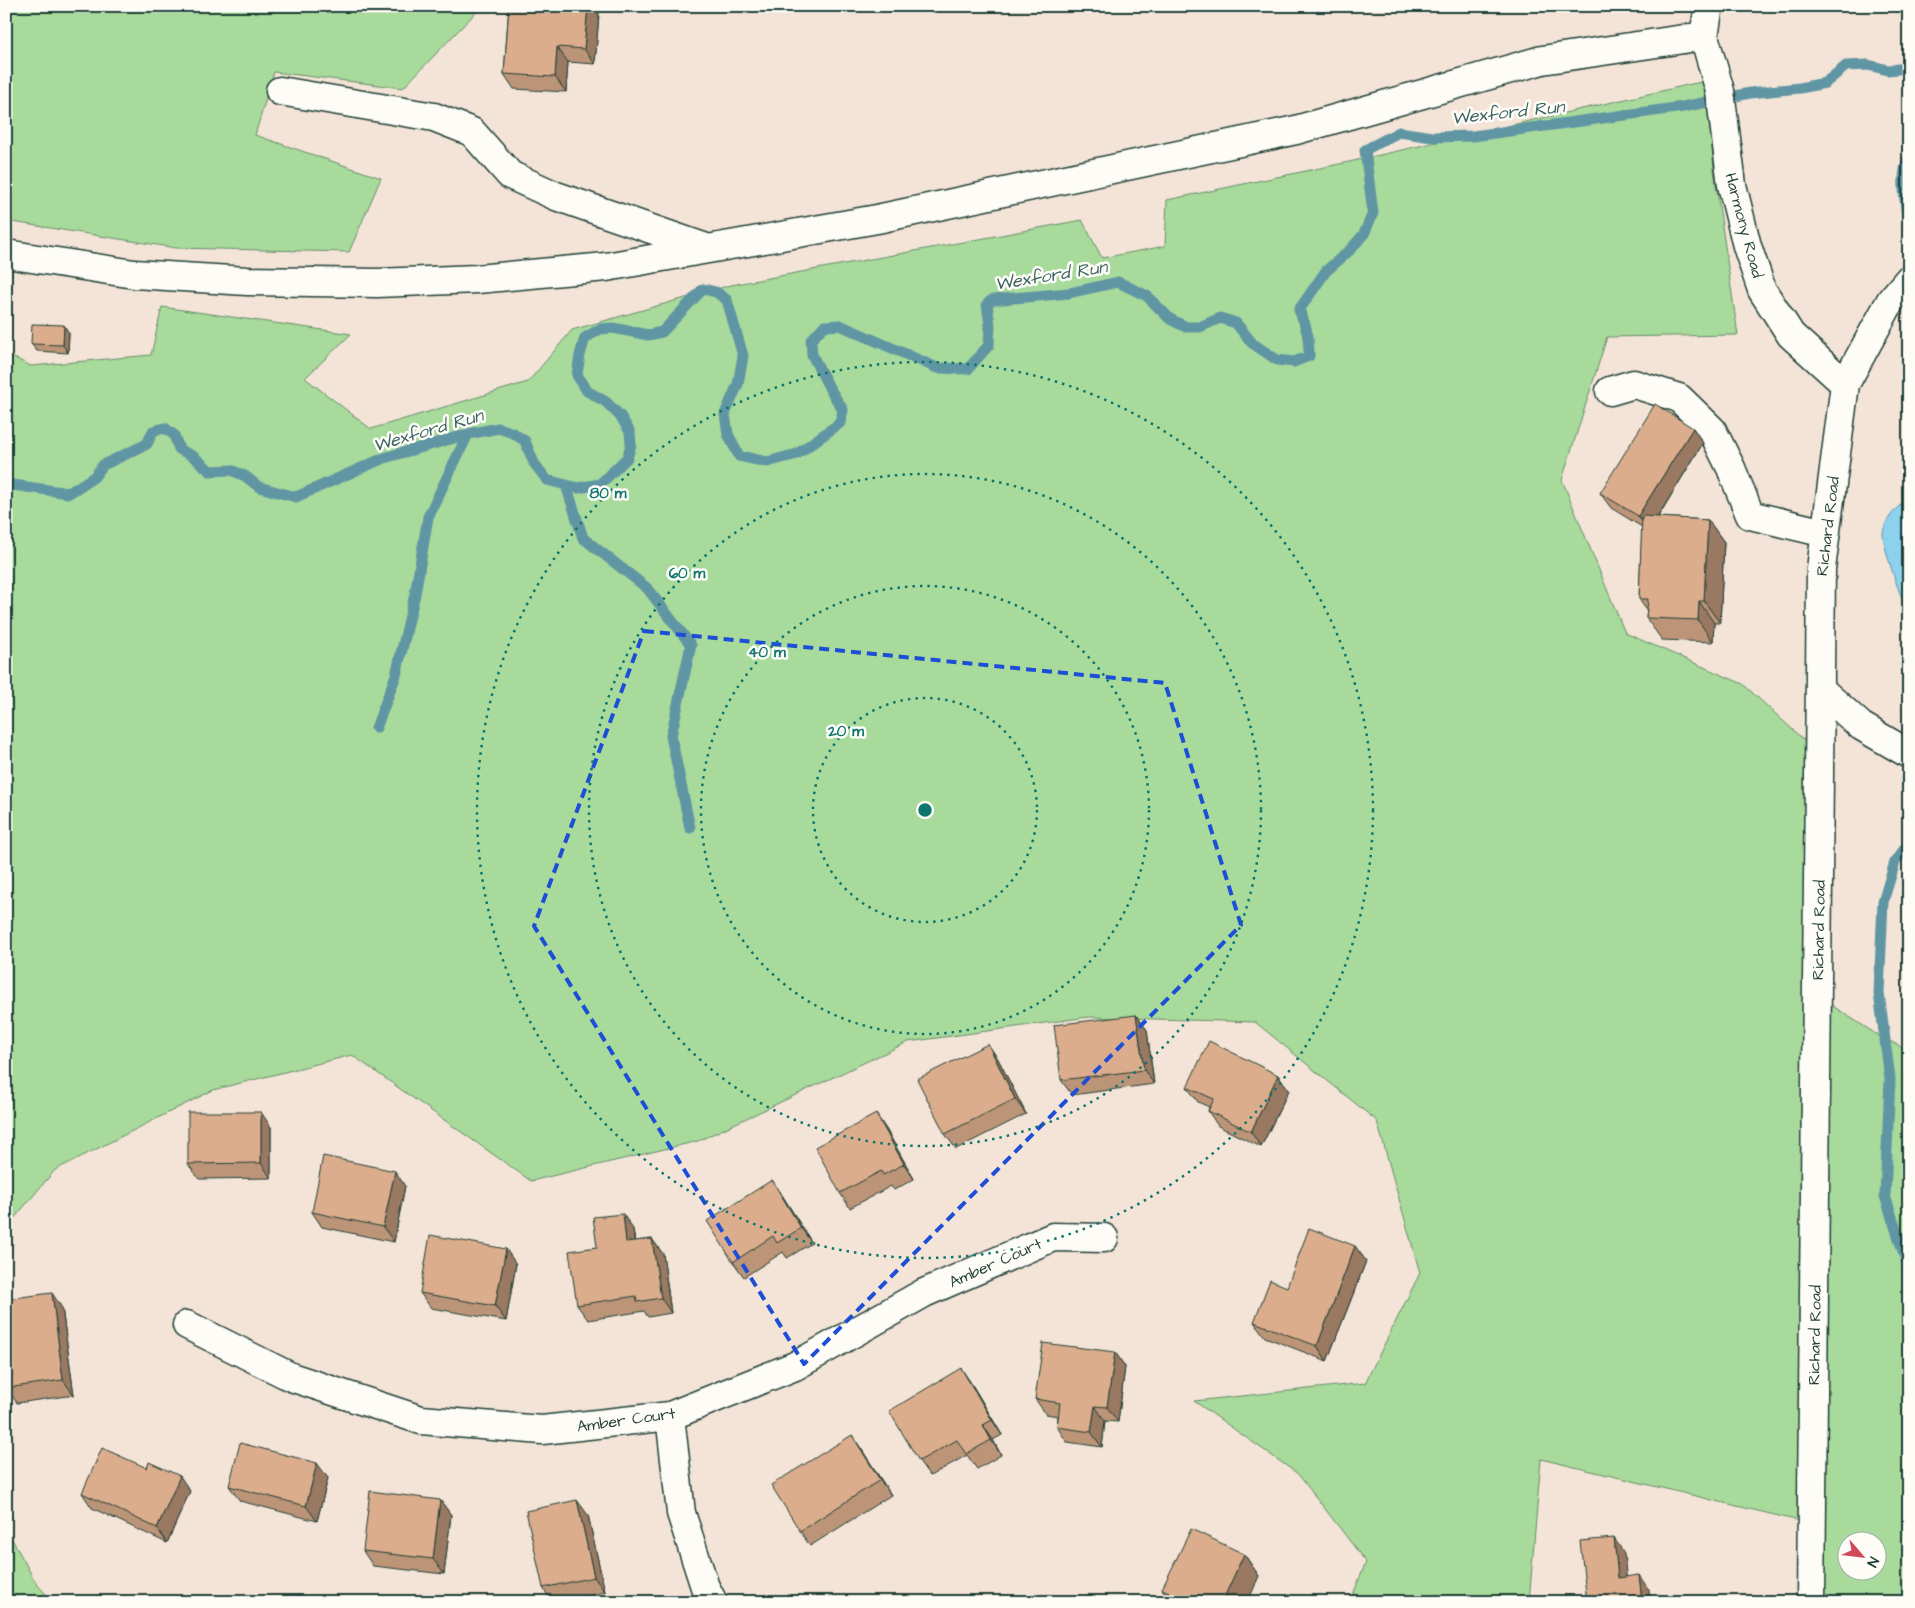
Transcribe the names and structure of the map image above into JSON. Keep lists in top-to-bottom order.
{
  "streets": {
    "street": ["Harmony Road", "Richard Road", "Amber Court"]
  },
  "crossings": [
    ["Harmony Road", "Richard Road"]
  ],
  "water": ["Wexford Run"],
  "north": "bottom right",
  "rings": [
    "80 m",
    "60 m",
    "40 m",
    "20 m"
  ]
}
